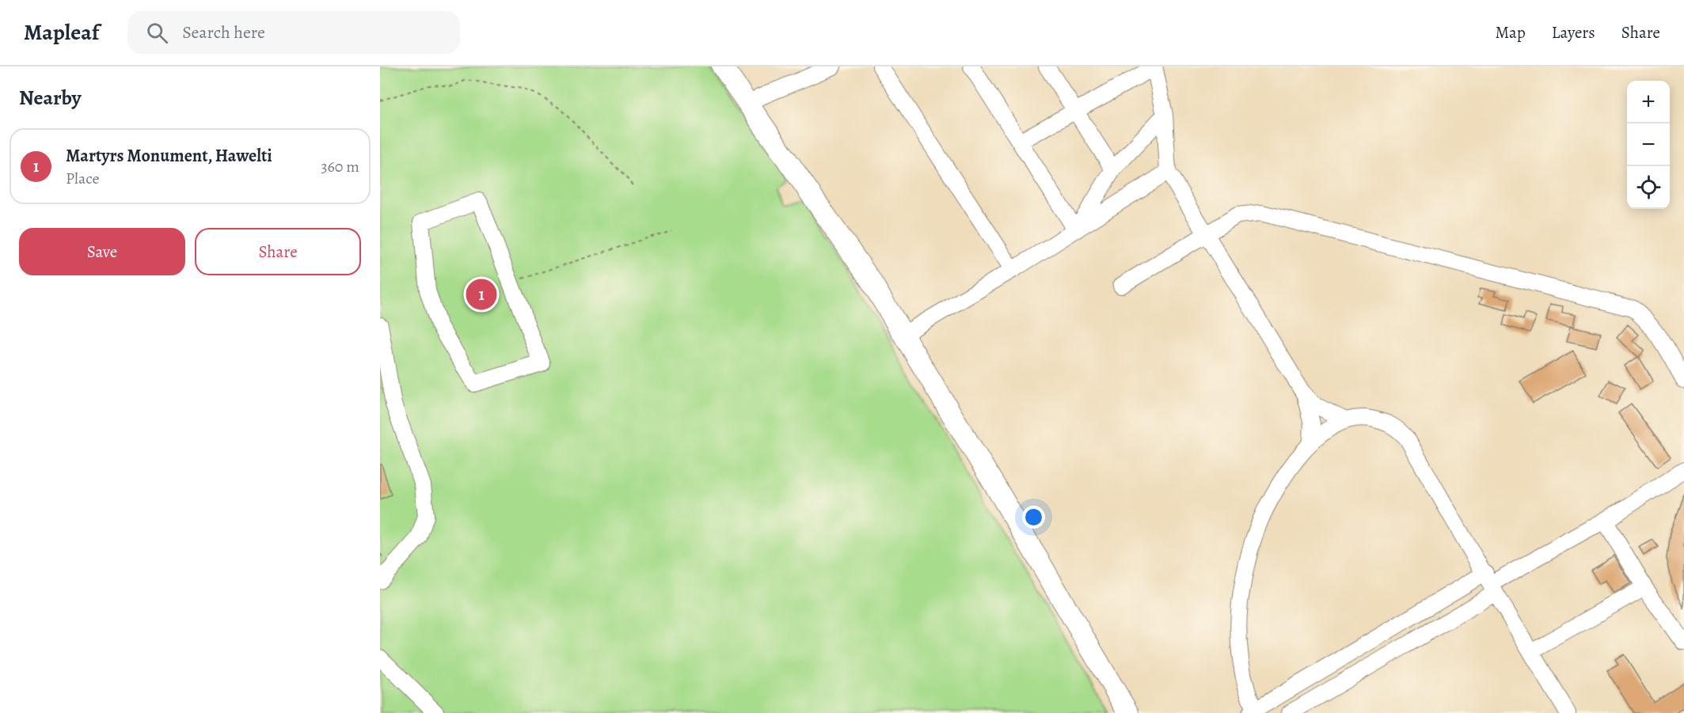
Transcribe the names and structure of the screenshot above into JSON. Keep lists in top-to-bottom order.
{
  "page": {
    "header": "Mapleaf",
    "search": "Search here",
    "nav": ["Map", "Layers", "Share"],
    "heading": "Nearby",
    "map_buttons": ["+", "−"],
    "list": [
      {
        "mark": "1",
        "name": "Martyrs Monument, Hawelti",
        "note": "Place",
        "value": "360 m"
      }
    ],
    "buttons": ["Save", "Share"],
    "pins": "1"
  }
}
